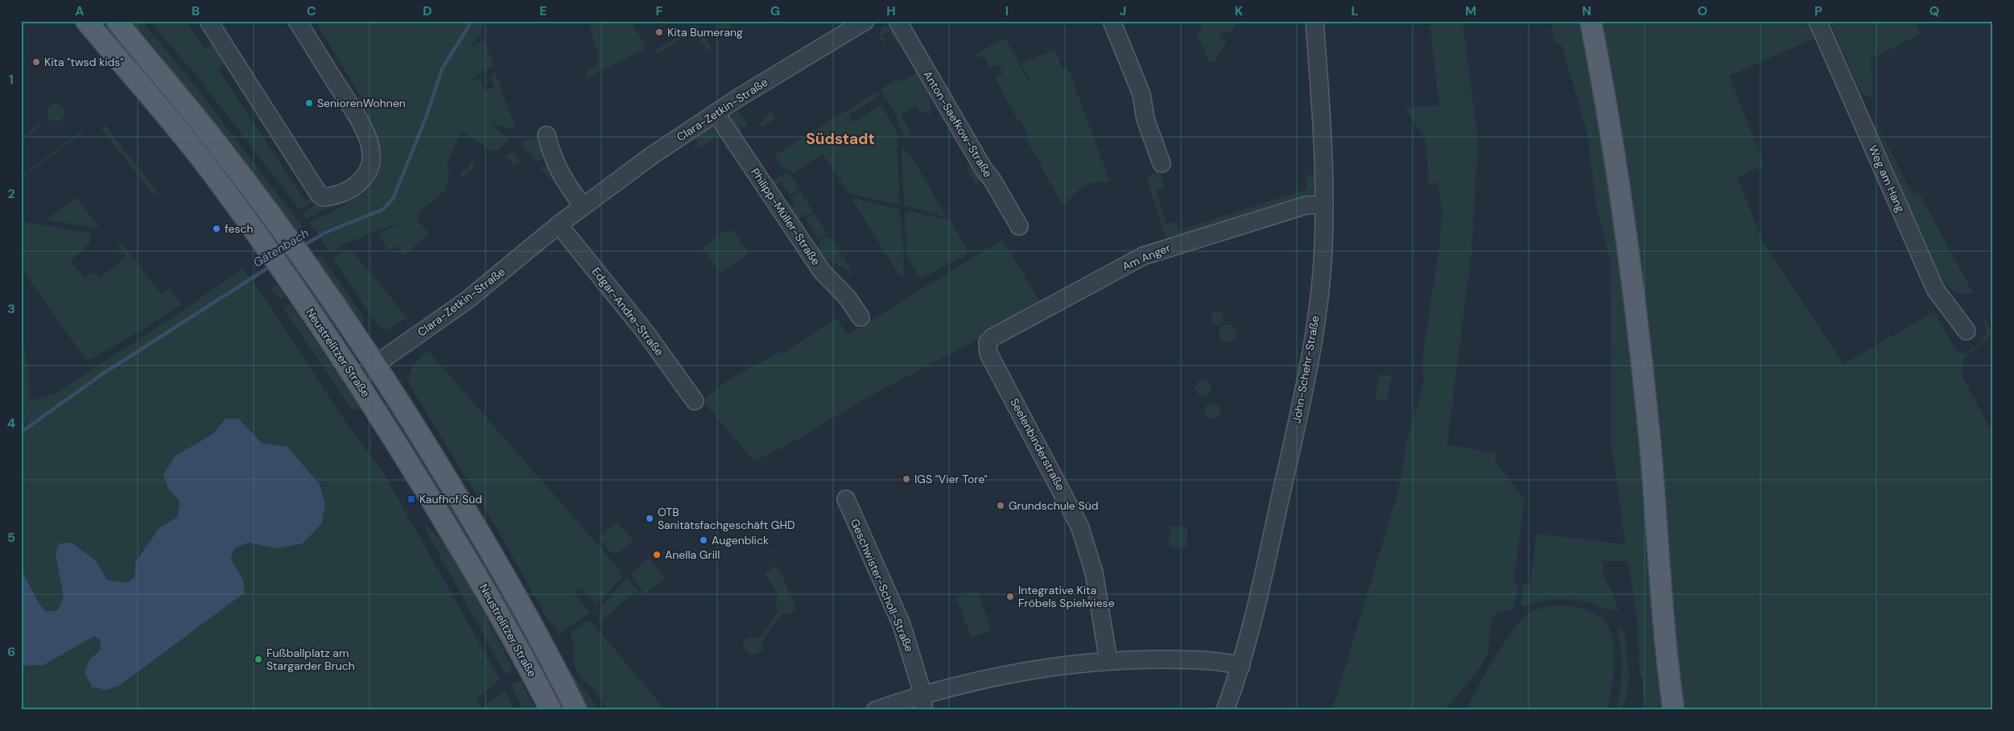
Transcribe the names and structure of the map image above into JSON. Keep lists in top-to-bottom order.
{
  "streets": {
    "main road": ["Neustrelitzer Straße"],
    "street": [
      "Clara-Zetkin-Straße",
      "Anton-Saefkow-Straße",
      "Weg am Hang",
      "Philipp-Müller-Straße",
      "Am Anger",
      "Edgar-Andre-Straße",
      "John-Schehr-Straße",
      "Seelenbinderstraße",
      "Geschwister-Scholl-Straße"
    ]
  },
  "crossings": [
    ["Clara-Zetkin-Straße", "Philipp-Müller-Straße"],
    ["Clara-Zetkin-Straße", "Edgar-Andre-Straße"],
    ["Clara-Zetkin-Straße", "Neustrelitzer Straße"],
    ["Am Anger", "John-Schehr-Straße"],
    ["Am Anger", "Seelenbinderstraße"]
  ],
  "districts": ["Südstadt"],
  "water": ["Gätenbach"],
  "places": {
    "other": [
      "Kita Bumerang",
      "Kita \"twsd kids\"",
      "SeniorenWohnen",
      "fesch",
      "IGS \"Vier Tore\"",
      "Grundschule Süd",
      "OTB Sanitätsfachgeschäft GHD",
      "Augenblick",
      "Anella Grill",
      "Integrative Kita Fröbels Spielwiese",
      "Fußballplatz am Stargarder Bruch"
    ],
    "transit": ["Kaufhof Süd"]
  },
  "grid": {
    "columns": [
      "A",
      "B",
      "C",
      "D",
      "E",
      "F",
      "G",
      "H",
      "I",
      "J",
      "K",
      "L",
      "M",
      "N",
      "O",
      "P",
      "Q"
    ],
    "rows": [
      "1",
      "2",
      "3",
      "4",
      "5",
      "6"
    ]
  }
}
